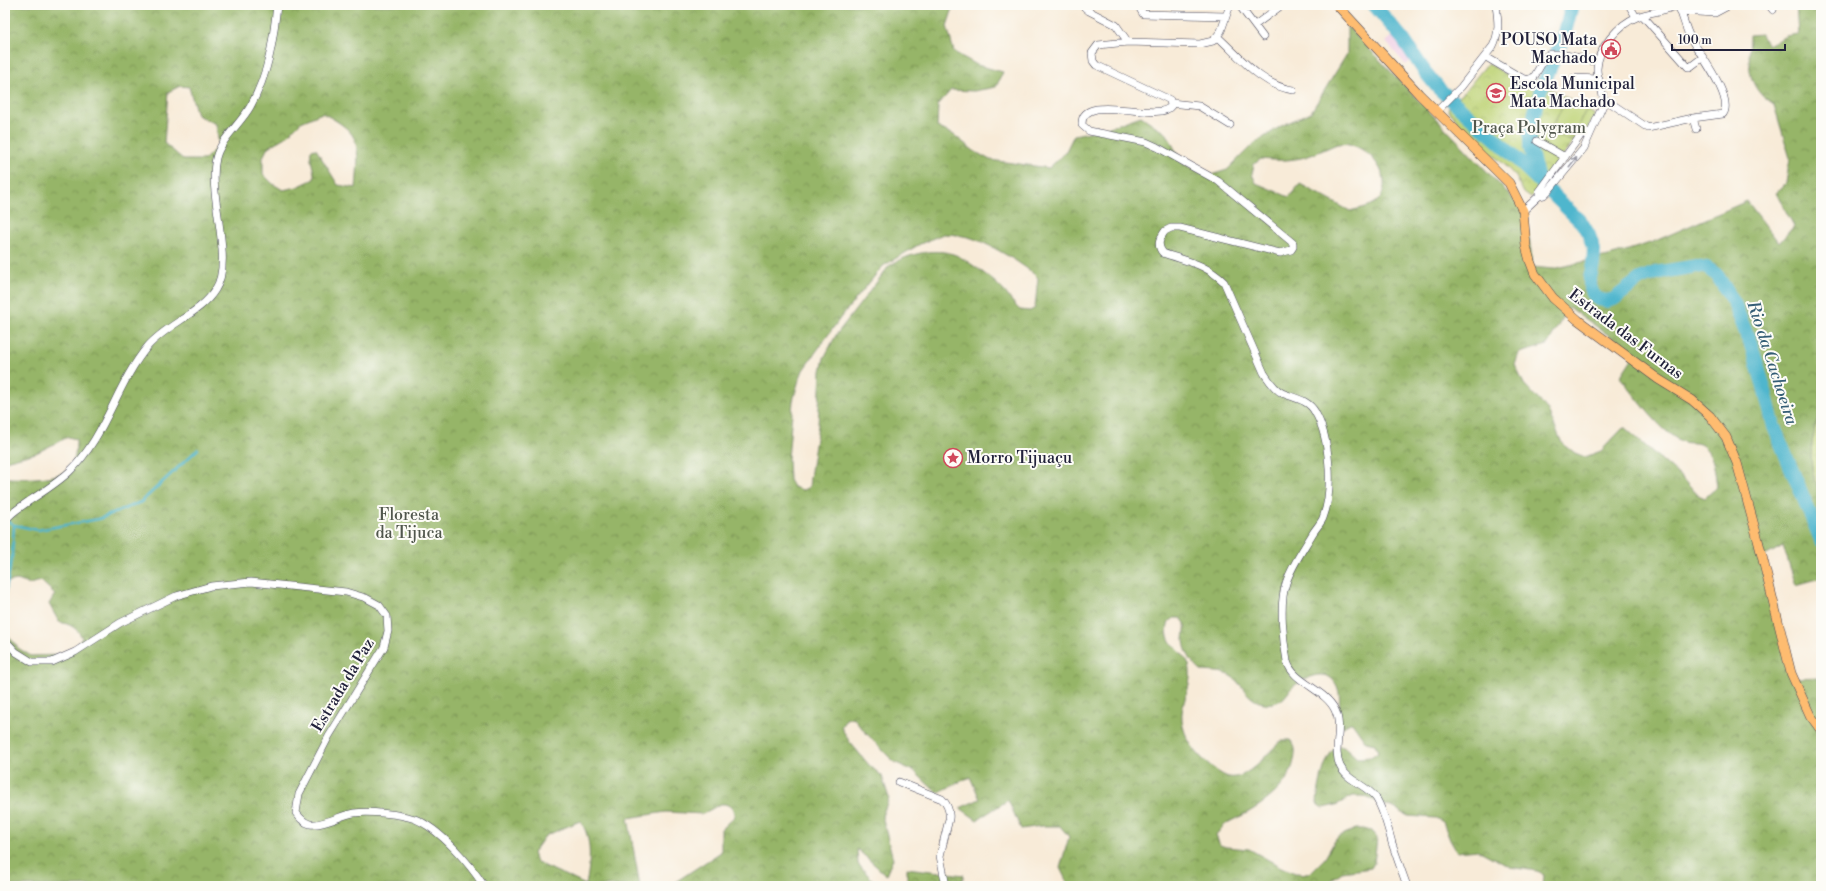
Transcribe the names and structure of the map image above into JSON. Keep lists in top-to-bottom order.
{
  "streets": {
    "main road": ["Estrada das Furnas"],
    "street": ["Estrada da Paz"]
  },
  "water": ["Rio da Cachoeira"],
  "parks": ["Praça Polygram", "Floresta da Tijuca"],
  "places": {
    "public building": ["POUSO Mata Machado"],
    "school or university": ["Escola Municipal Mata Machado"],
    "place": ["Morro Tijuaçu"]
  },
  "scale_bar": "100 m"
}
